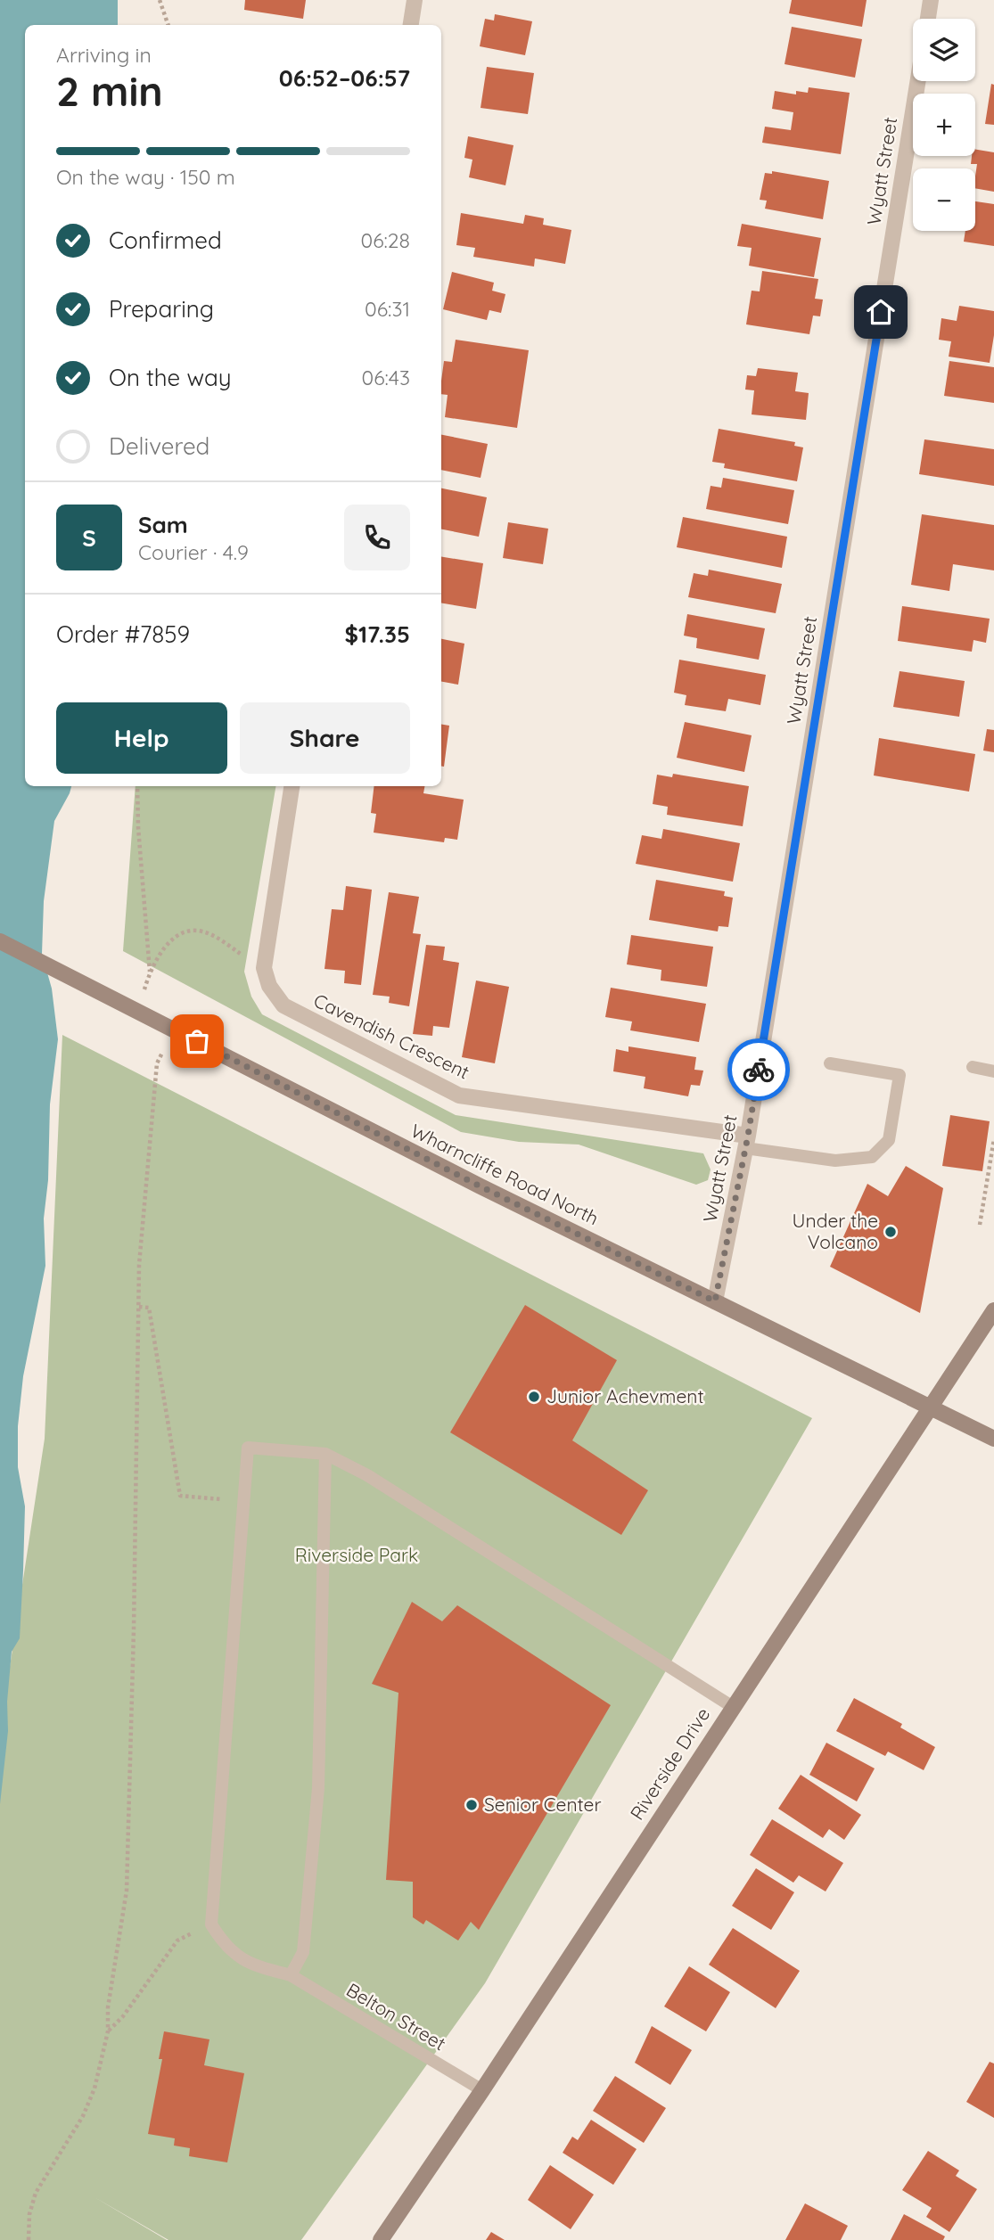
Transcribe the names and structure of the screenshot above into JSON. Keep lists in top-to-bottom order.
{
  "streets": {
    "main road": ["Wharncliffe Road North", "Riverside Drive"],
    "street": ["Wyatt Street", "Cavendish Crescent"],
    "lane": ["Belton Street"]
  },
  "crossings": [
    ["Wyatt Street", "Cavendish Crescent"],
    ["Wyatt Street", "Wharncliffe Road North"],
    ["Wharncliffe Road North", "Riverside Drive"],
    ["Riverside Drive", "Belton Street"]
  ],
  "parks": ["Riverside Park"],
  "places": ["Under the Volcano", "Junior Achevment", "Senior Center"],
  "page": {
    "map_buttons": ["+", "−"],
    "heading": ["2 min", "Arriving in", "06:52–06:57"],
    "panel": [
      "Sam",
      "Courier · 4.9",
      "Order #7859",
      "$17.35"
    ],
    "bar": "On the way · 150 m",
    "list": [
      ["Confirmed", "06:28"],
      ["Preparing", "06:31"],
      ["On the way", "06:43"],
      "Delivered"
    ],
    "round": "S",
    "buttons": ["Help", "Share"]
  }
}
